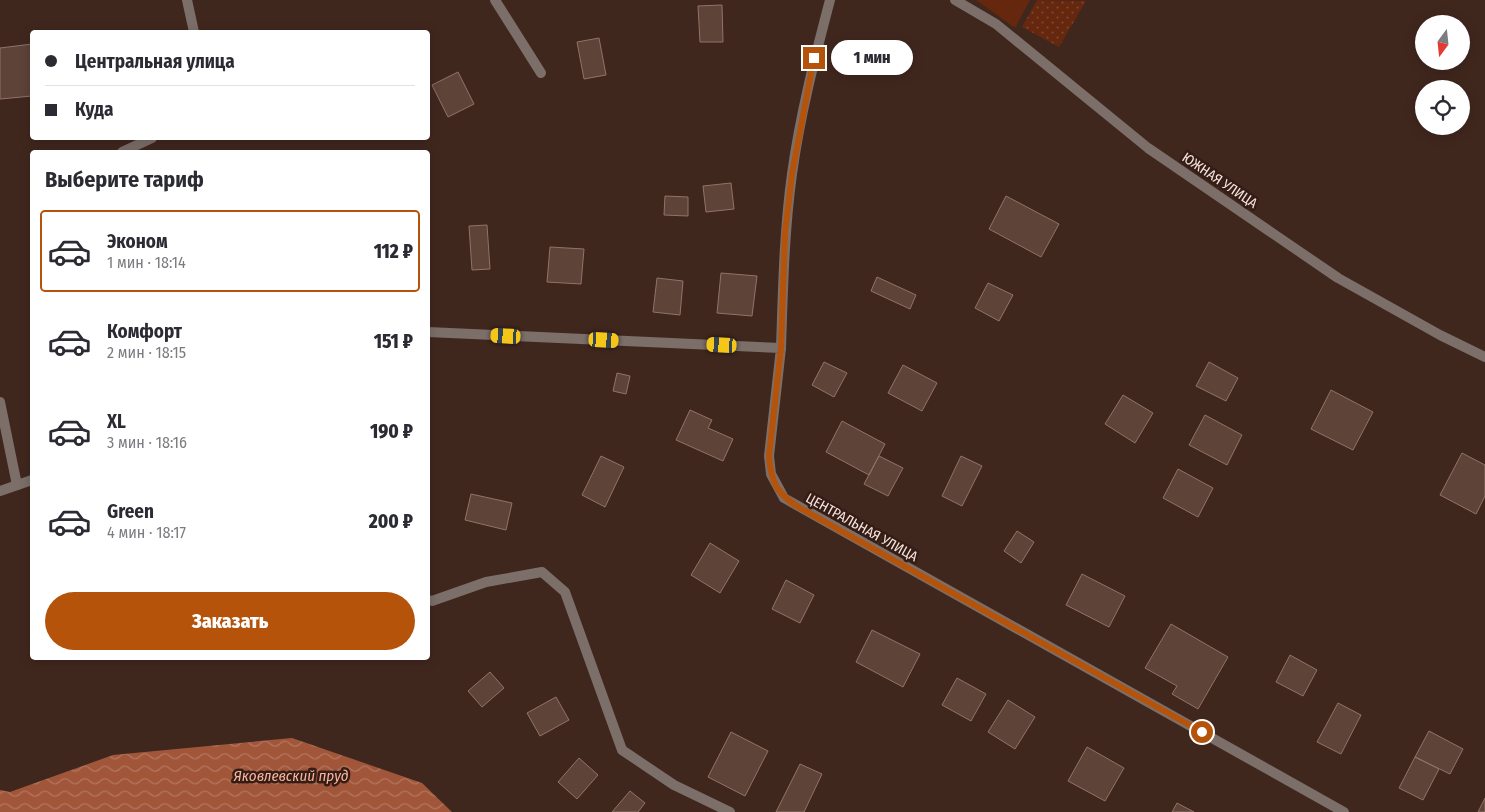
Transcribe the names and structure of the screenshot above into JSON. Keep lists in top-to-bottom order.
{
  "streets": {
    "street": ["ЮЖНАЯ УЛИЦА", "ЦЕНТРАЛЬНАЯ УЛИЦА"]
  },
  "water": ["Яковлевский пруд"],
  "north": "bottom",
  "page": {
    "banner": ["Центральная улица", "Куда"],
    "bubble": "1 мин",
    "heading": "Выберите тариф",
    "list": [
      {
        "name": "Эконом",
        "note": "1 мин · 18:14",
        "value": "112 ₽"
      },
      {
        "name": "Комфорт",
        "note": "2 мин · 18:15",
        "value": "151 ₽"
      },
      {
        "name": "XL",
        "note": "3 мин · 18:16",
        "value": "190 ₽"
      },
      {
        "name": "Green",
        "note": "4 мин · 18:17",
        "value": "200 ₽"
      }
    ],
    "buttons": "Заказать"
  }
}
